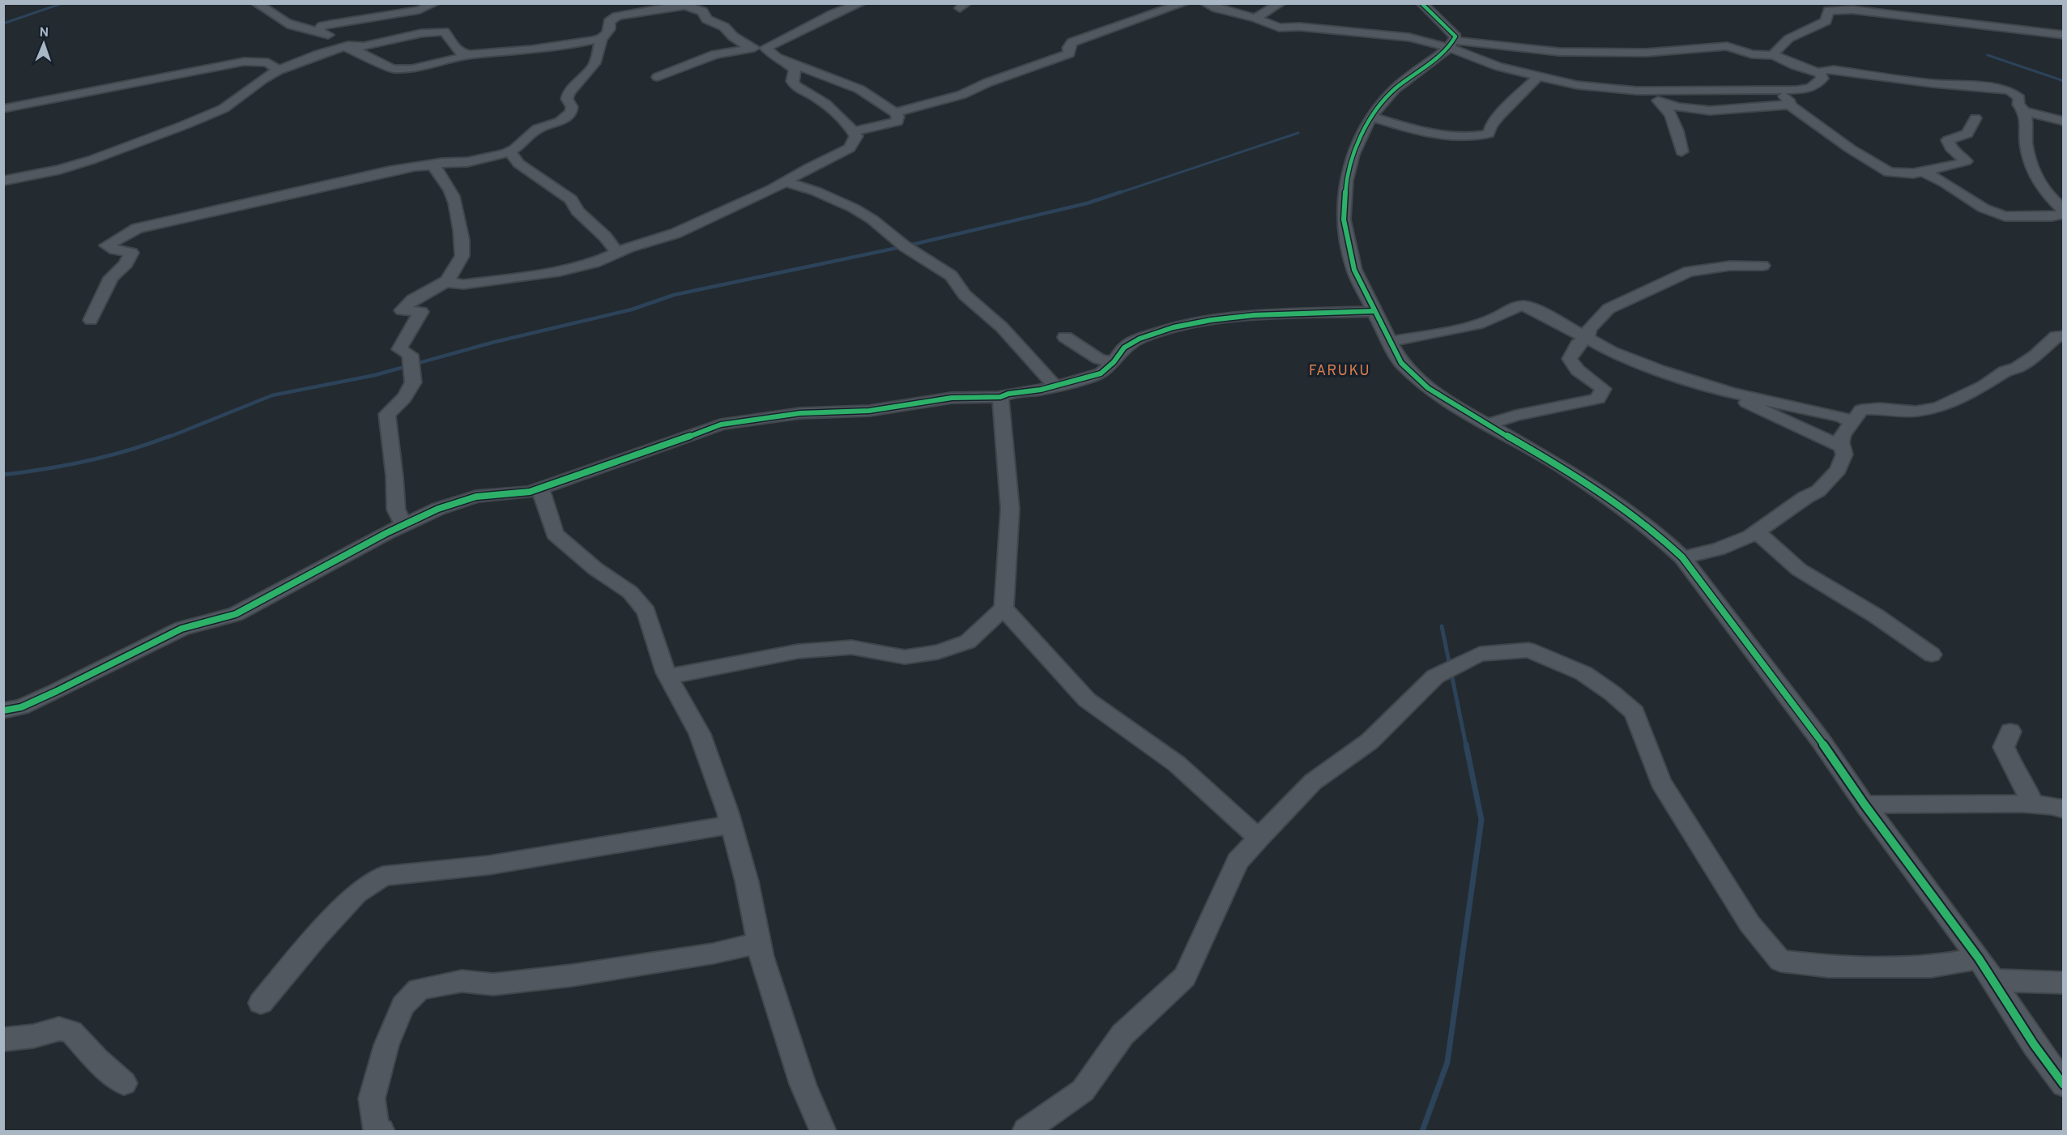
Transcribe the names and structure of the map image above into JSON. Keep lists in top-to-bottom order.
{
  "districts": ["FARUKU"],
  "north": "top"
}
